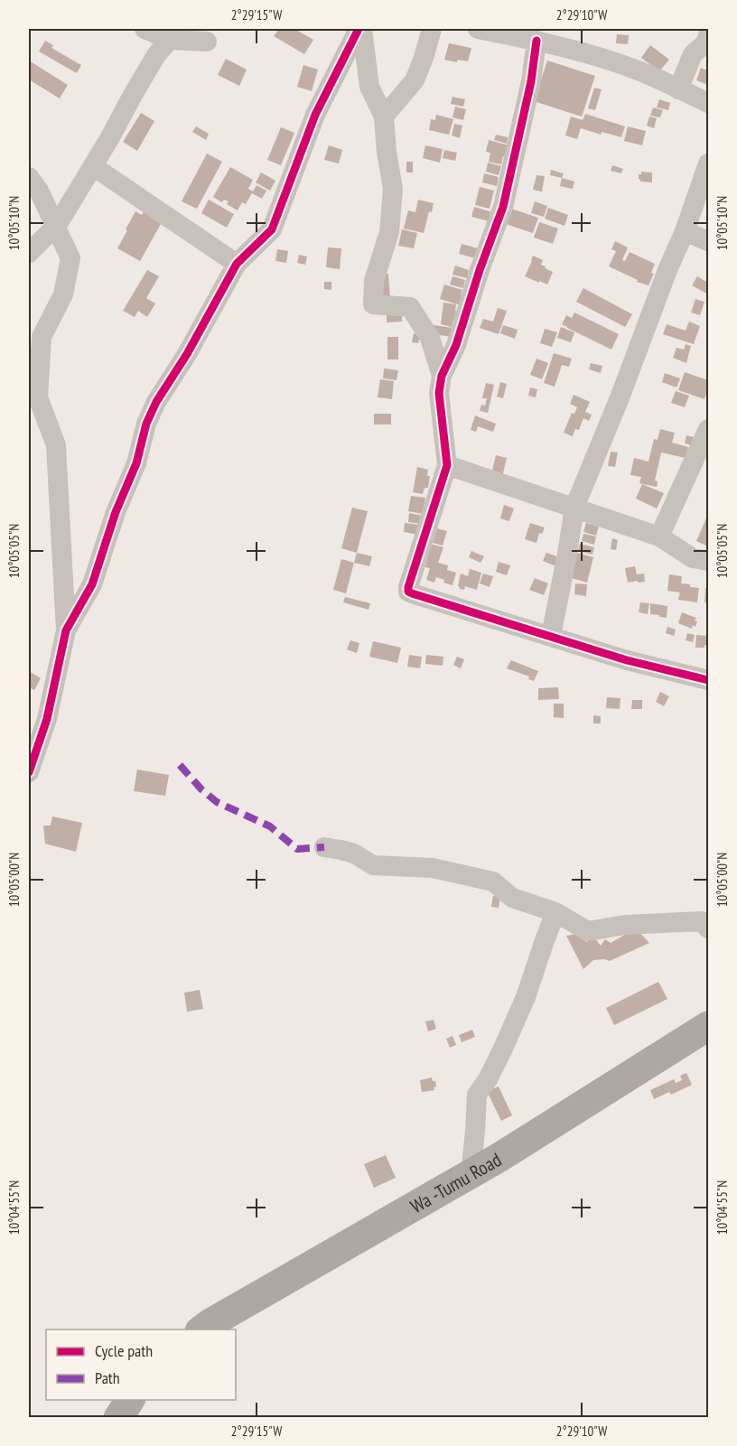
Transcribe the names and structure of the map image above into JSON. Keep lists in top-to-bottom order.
{
  "streets": {
    "highway": ["Wa -Tumu Road"]
  },
  "legend": ["Cycle path", "Path"],
  "coordinates": [
    "2°29'15\"W",
    "2°29'10\"W",
    "10°05'10\"N",
    "10°05'05\"N",
    "10°05'00\"N",
    "10°04'55\"N"
  ]
}
